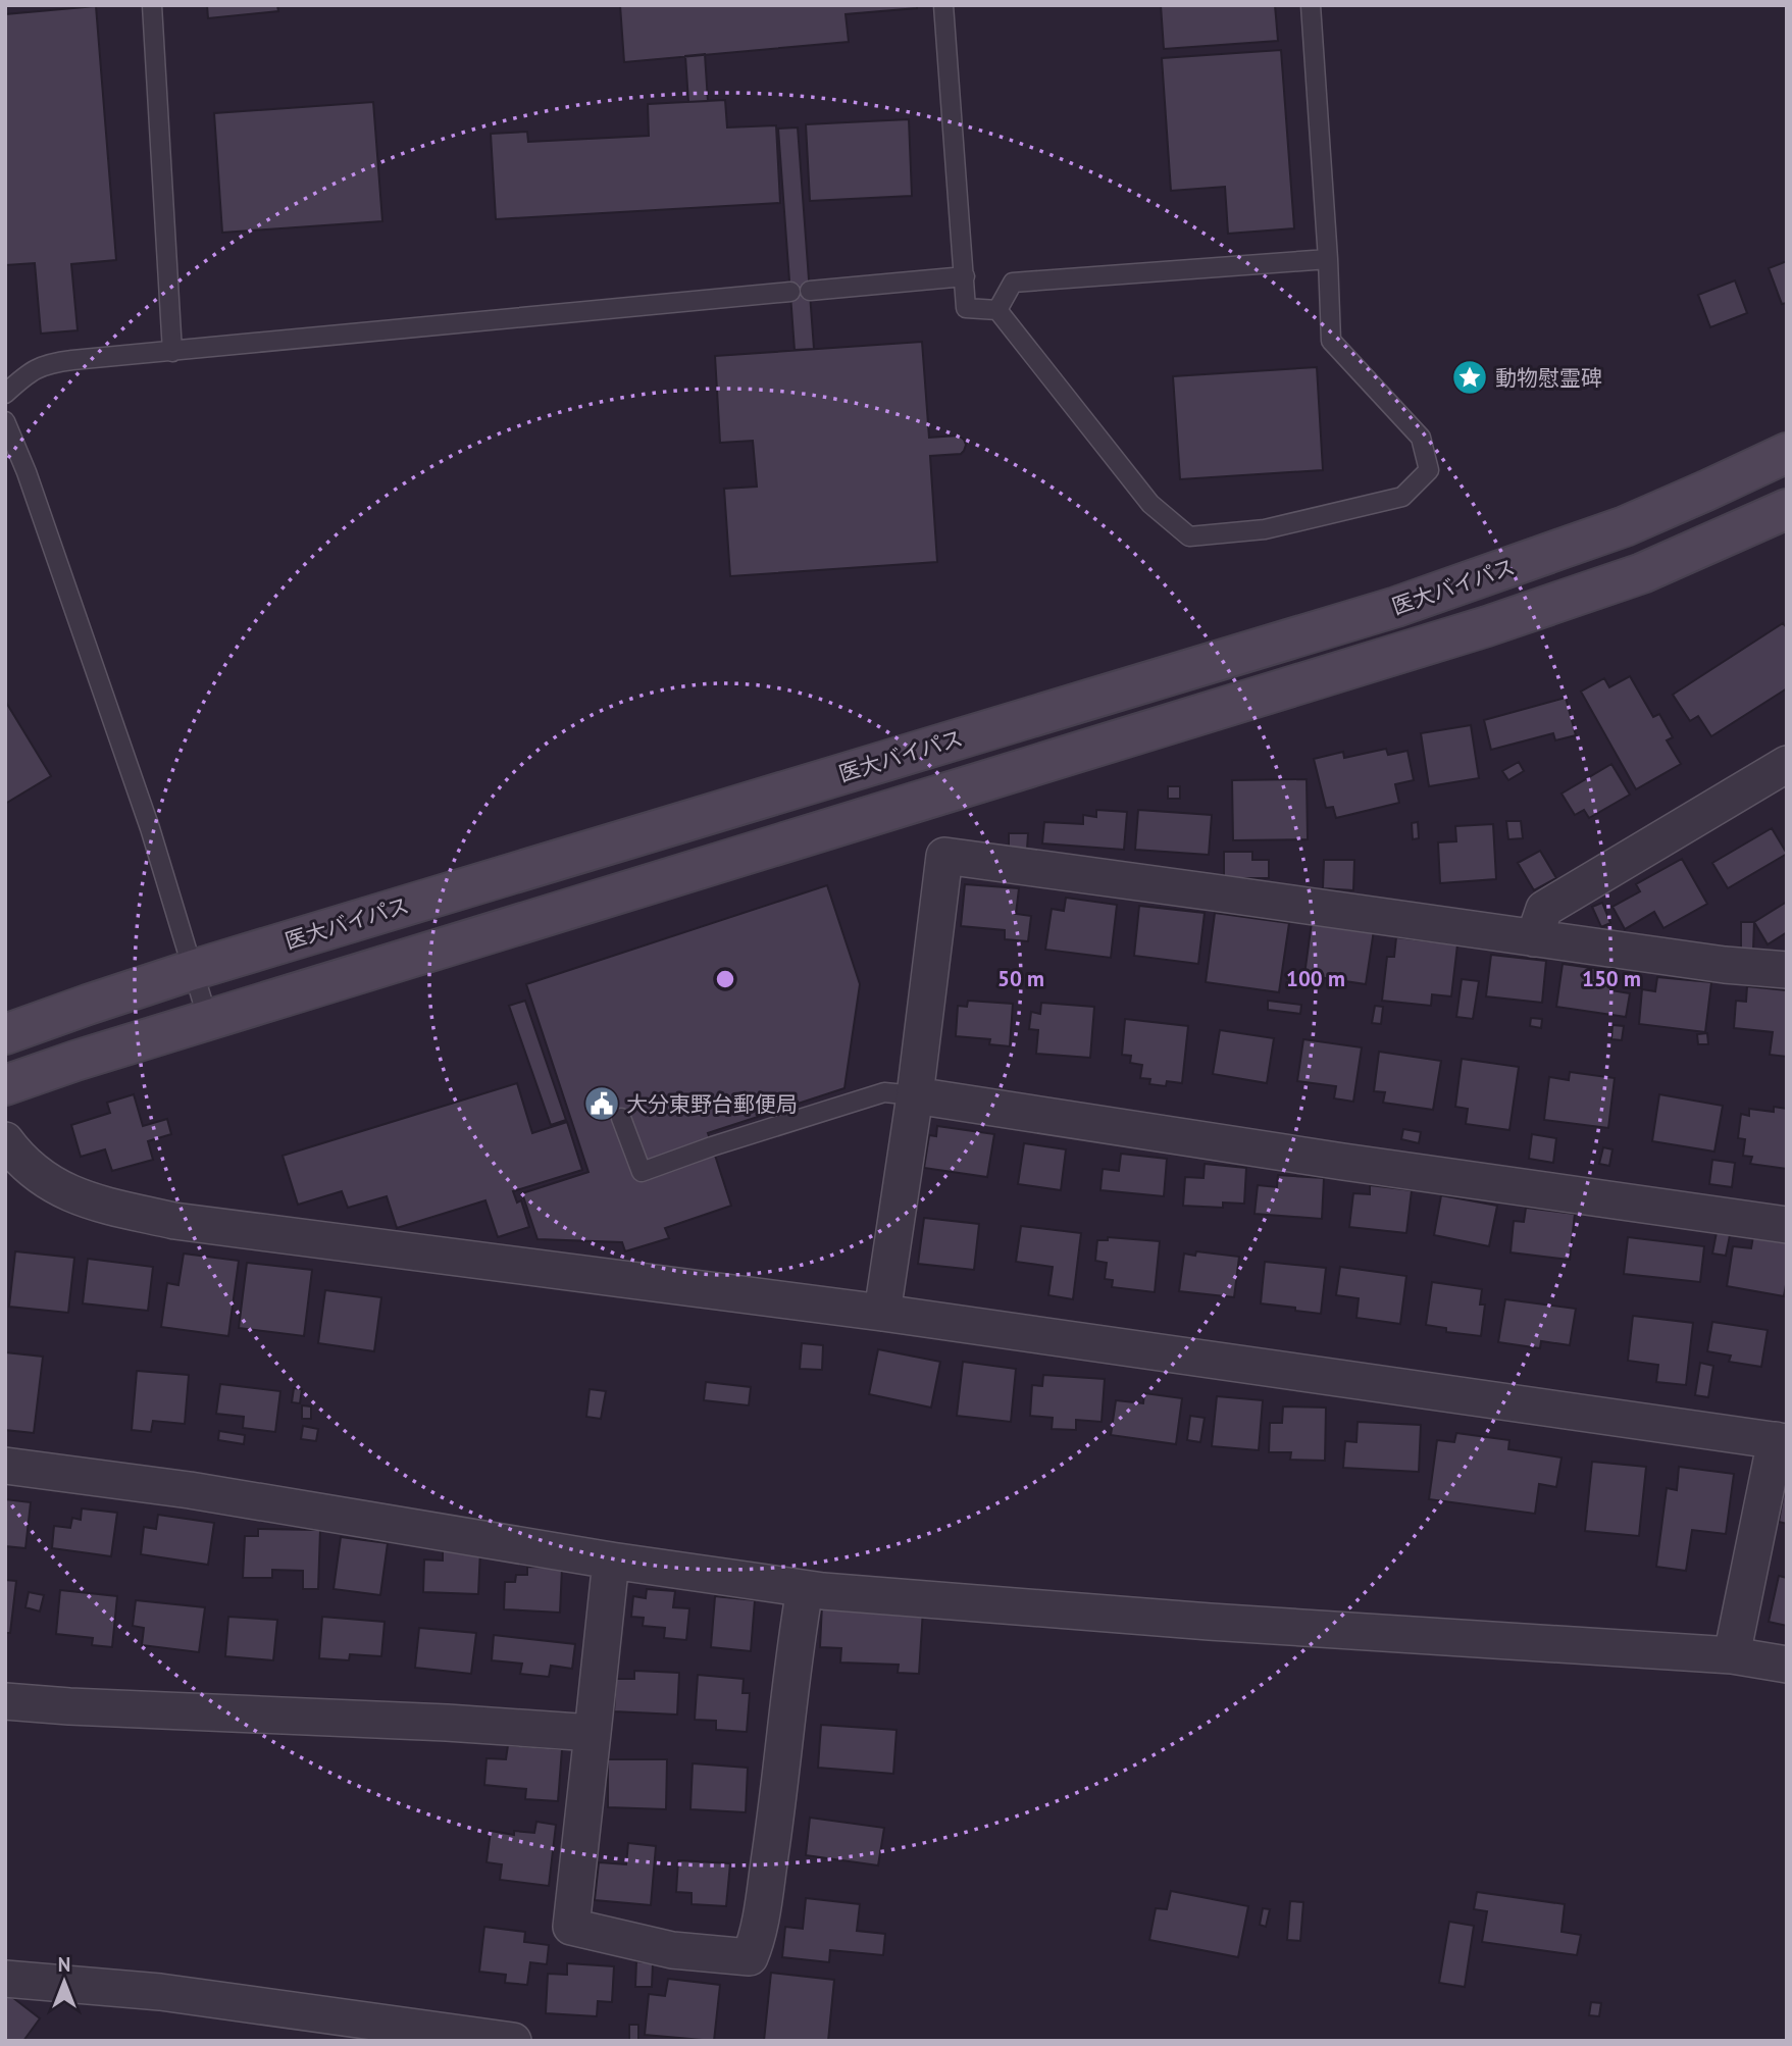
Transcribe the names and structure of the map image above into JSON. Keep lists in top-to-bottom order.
{
  "streets": {
    "main road": ["医大バイパス"]
  },
  "places": {
    "place": ["動物慰霊碑"],
    "public building": ["大分東野台郵便局"]
  },
  "north": "top",
  "rings": ["50 m", "100 m", "150 m"]
}
